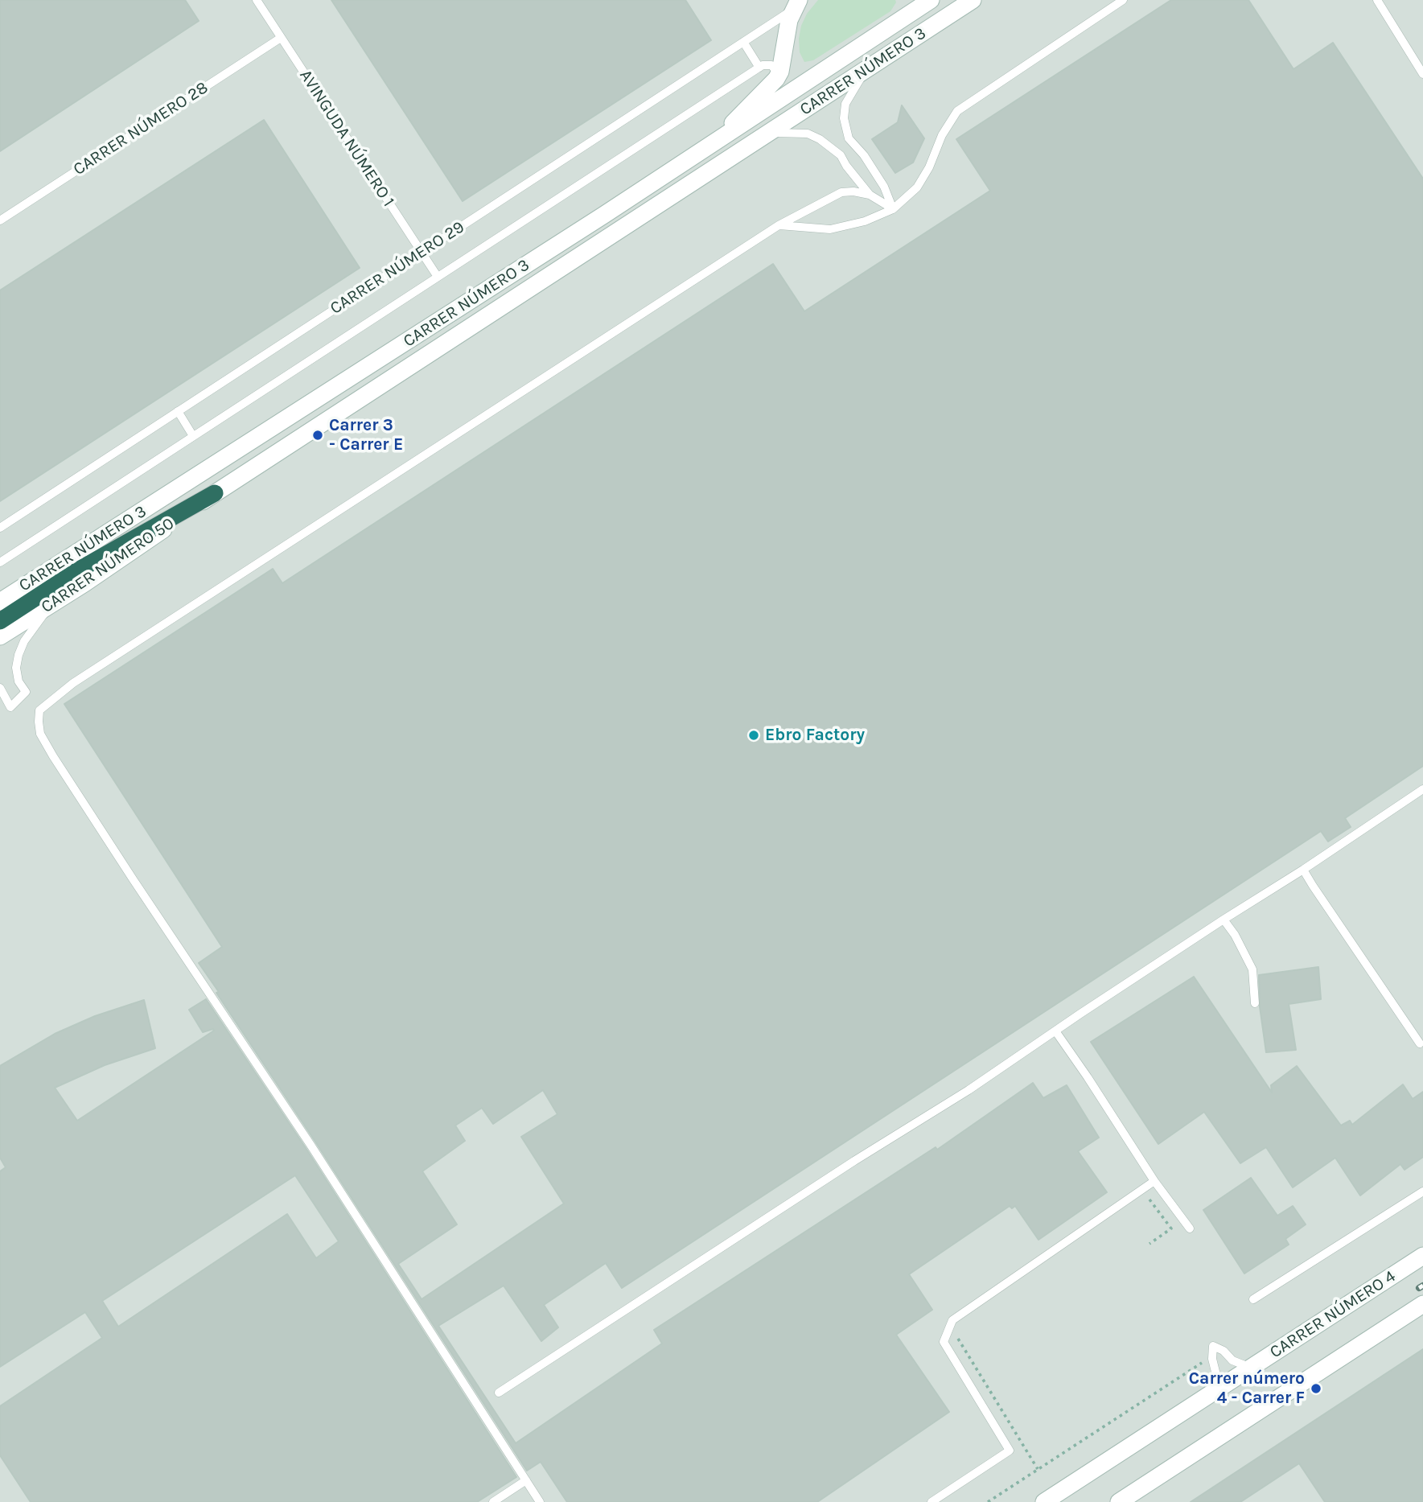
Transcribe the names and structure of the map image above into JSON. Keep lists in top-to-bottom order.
{
  "streets": {
    "main road": ["CARRER NÚMERO 3", "CARRER NÚMERO 50", "CARRER NÚMERO 4"],
    "lane": ["CARRER NÚMERO 28", "AVINGUDA NÚMERO 1", "CARRER NÚMERO 29"]
  },
  "crossings": [
    ["CARRER NÚMERO 3", "CARRER NÚMERO 50"],
    ["CARRER NÚMERO 28", "AVINGUDA NÚMERO 1"],
    ["AVINGUDA NÚMERO 1", "CARRER NÚMERO 29"]
  ],
  "places": ["Carrer 3 - Carrer E", "Ebro Factory", "Carrer número 4 - Carrer F"]
}
